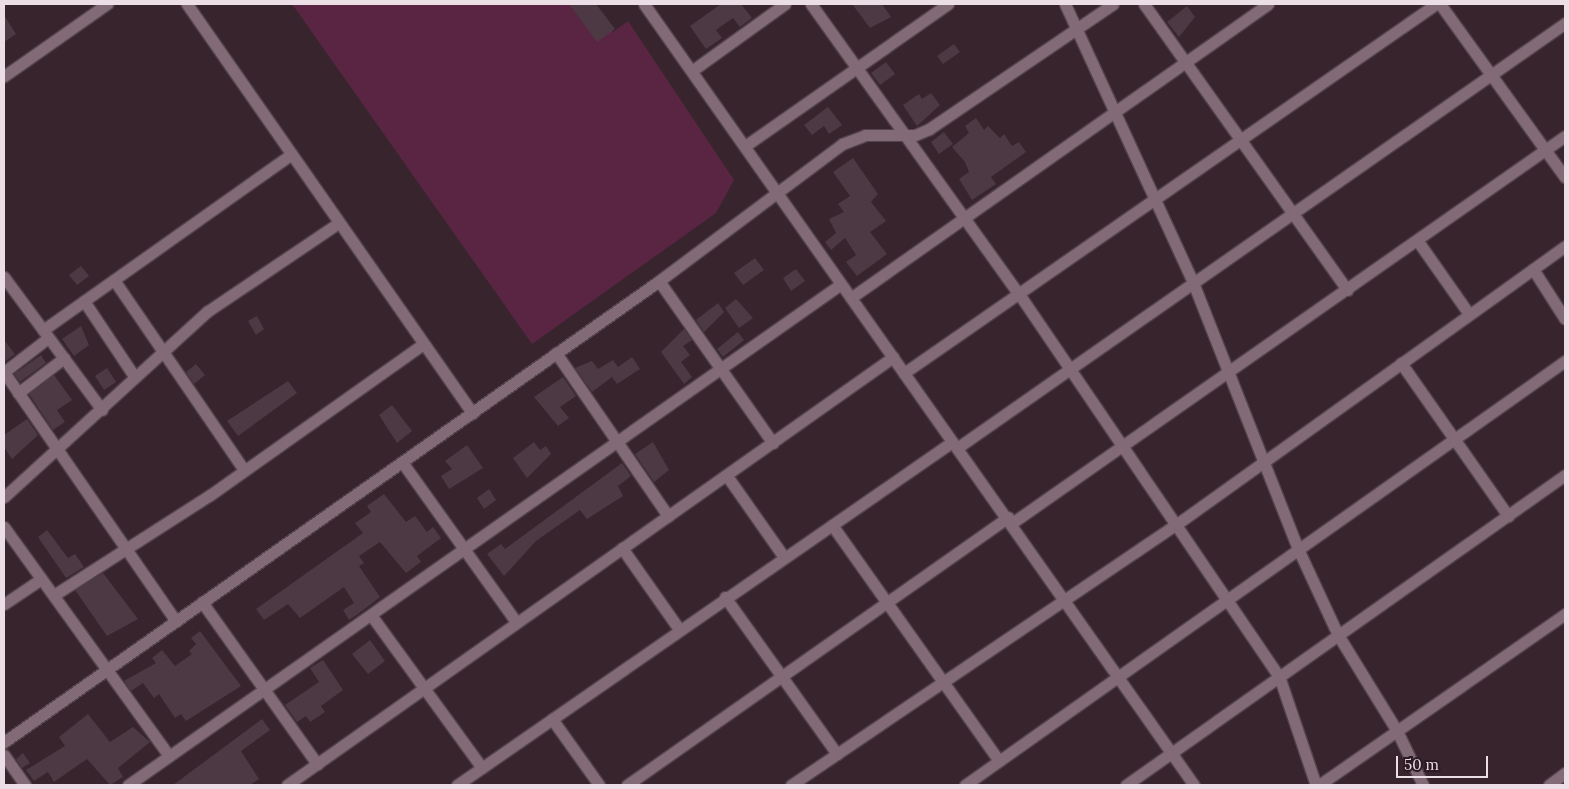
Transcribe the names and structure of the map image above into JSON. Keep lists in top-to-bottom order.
{
  "scale_bar": "50 m"
}
